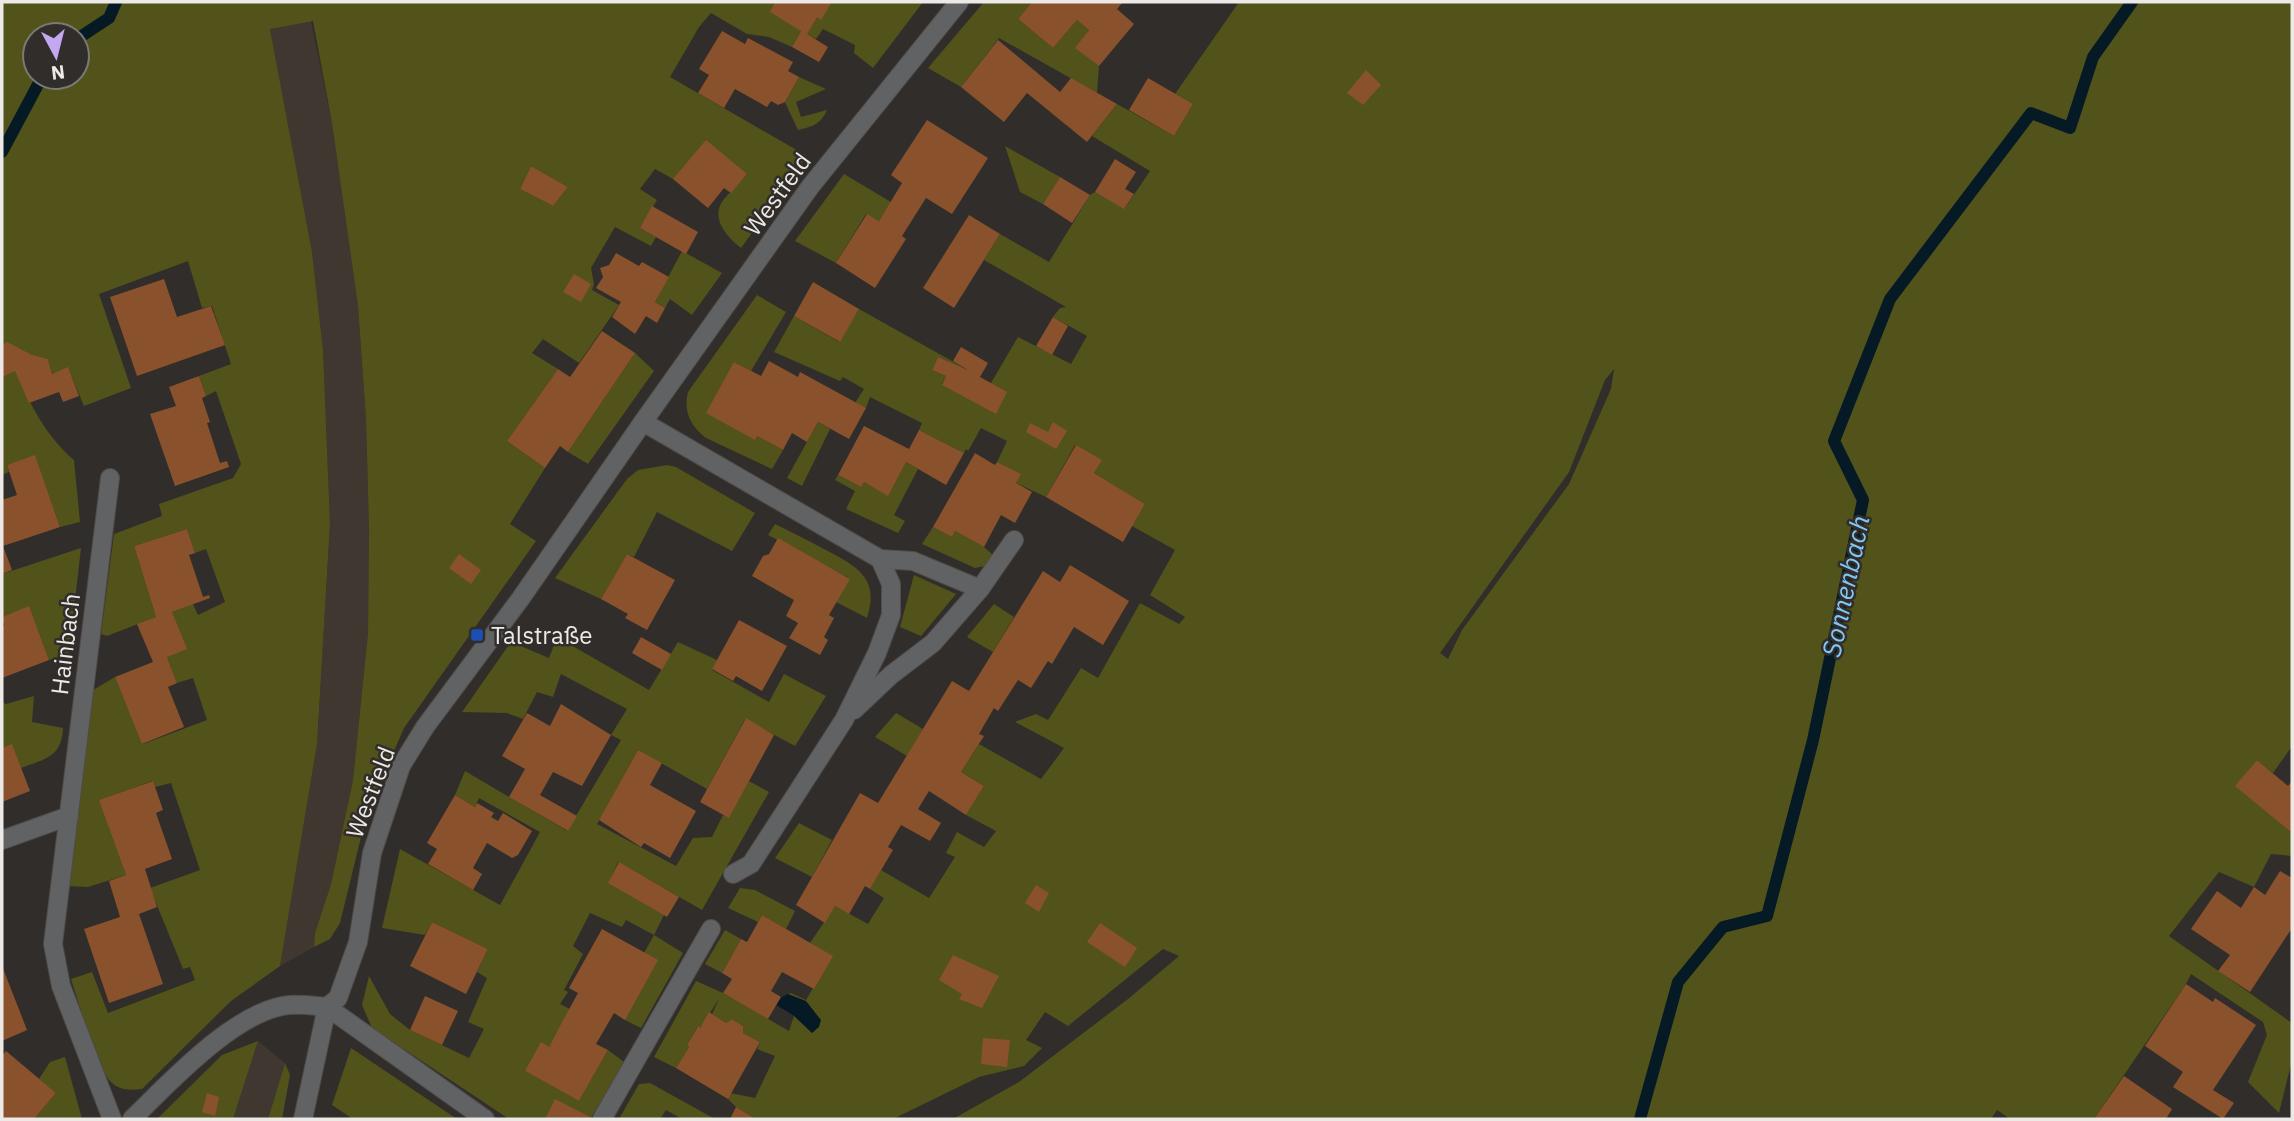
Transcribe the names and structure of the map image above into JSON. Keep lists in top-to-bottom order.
{
  "streets": {
    "street": ["Westfeld", "Hainbach"]
  },
  "water": ["Sonnenbach"],
  "places": {
    "transit": ["Talstraße"]
  },
  "north": "bottom"
}
